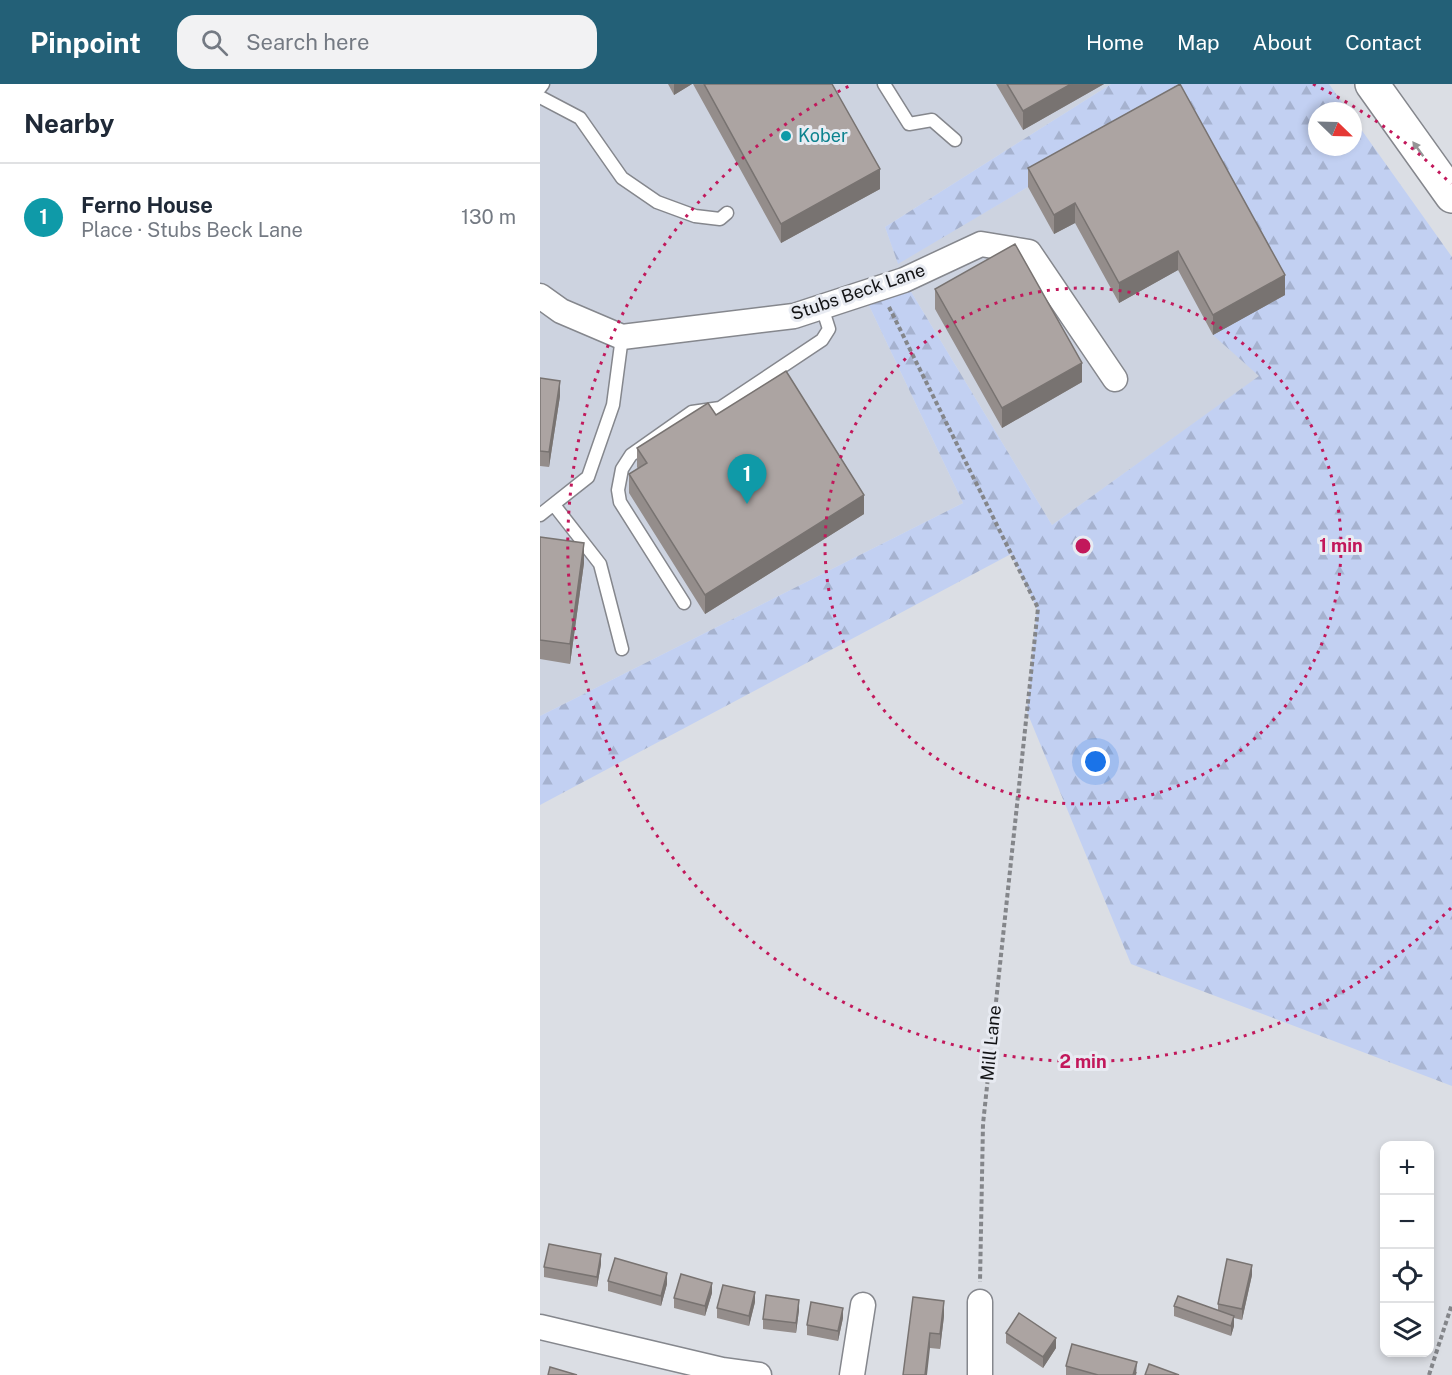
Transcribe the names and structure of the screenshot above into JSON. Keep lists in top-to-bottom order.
{
  "streets": {
    "street": ["Stubs Beck Lane"],
    "path": ["Mill Lane"]
  },
  "crossings": [
    ["Stubs Beck Lane", "Mill Lane"]
  ],
  "places": ["Kober"],
  "north": "bottom right",
  "page": {
    "header": "Pinpoint",
    "search": "Search here",
    "nav": [
      "Home",
      "Map",
      "About",
      "Contact"
    ],
    "heading": "Nearby",
    "list": [
      {
        "mark": "1",
        "name": "Ferno House",
        "note": "Place · Stubs Beck Lane",
        "value": "130 m"
      }
    ],
    "pins": "1",
    "map_buttons": ["+", "−"]
  },
  "rings": ["1 min", "2 min"]
}
